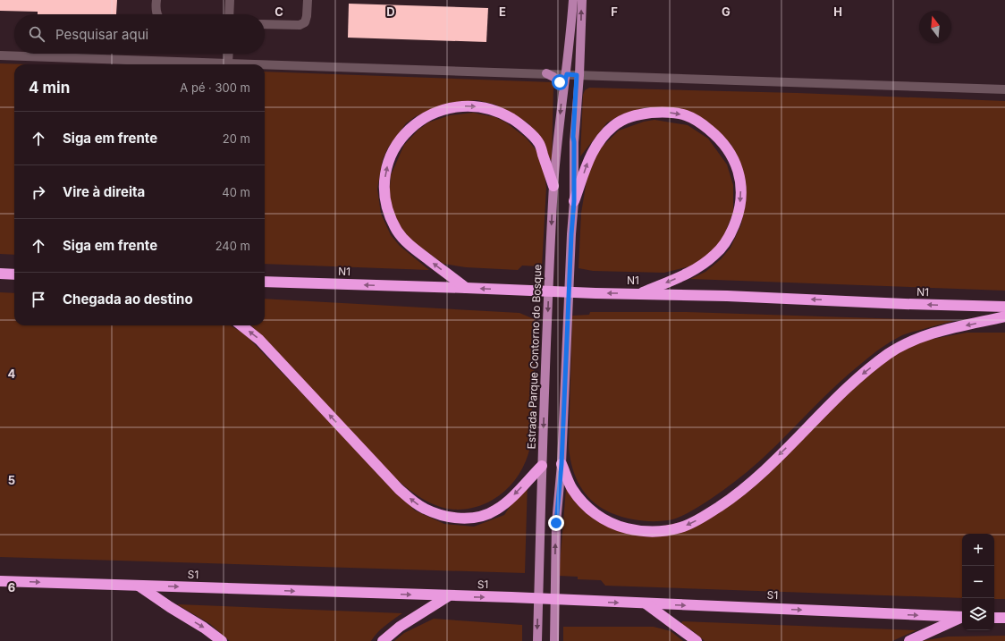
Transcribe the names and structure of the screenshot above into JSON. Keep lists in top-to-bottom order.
{
  "streets": {
    "highway": ["N1", "S1"],
    "main road": ["Estrada Parque Contorno do Bosque"]
  },
  "one_way": ["N1", "S1"],
  "north": "top",
  "page": {
    "search": "Pesquisar aqui",
    "heading": ["4 min", "A pé · 300 m"],
    "list": [
      ["Siga em frente", "20 m"],
      ["Vire à direita", "40 m"],
      ["Siga em frente", "240 m"],
      "Chegada ao destino"
    ],
    "map_buttons": ["+", "−"]
  },
  "grid": {
    "columns": [
      "C",
      "D",
      "E",
      "F",
      "G",
      "H"
    ],
    "rows": ["4", "5", "6"]
  }
}
